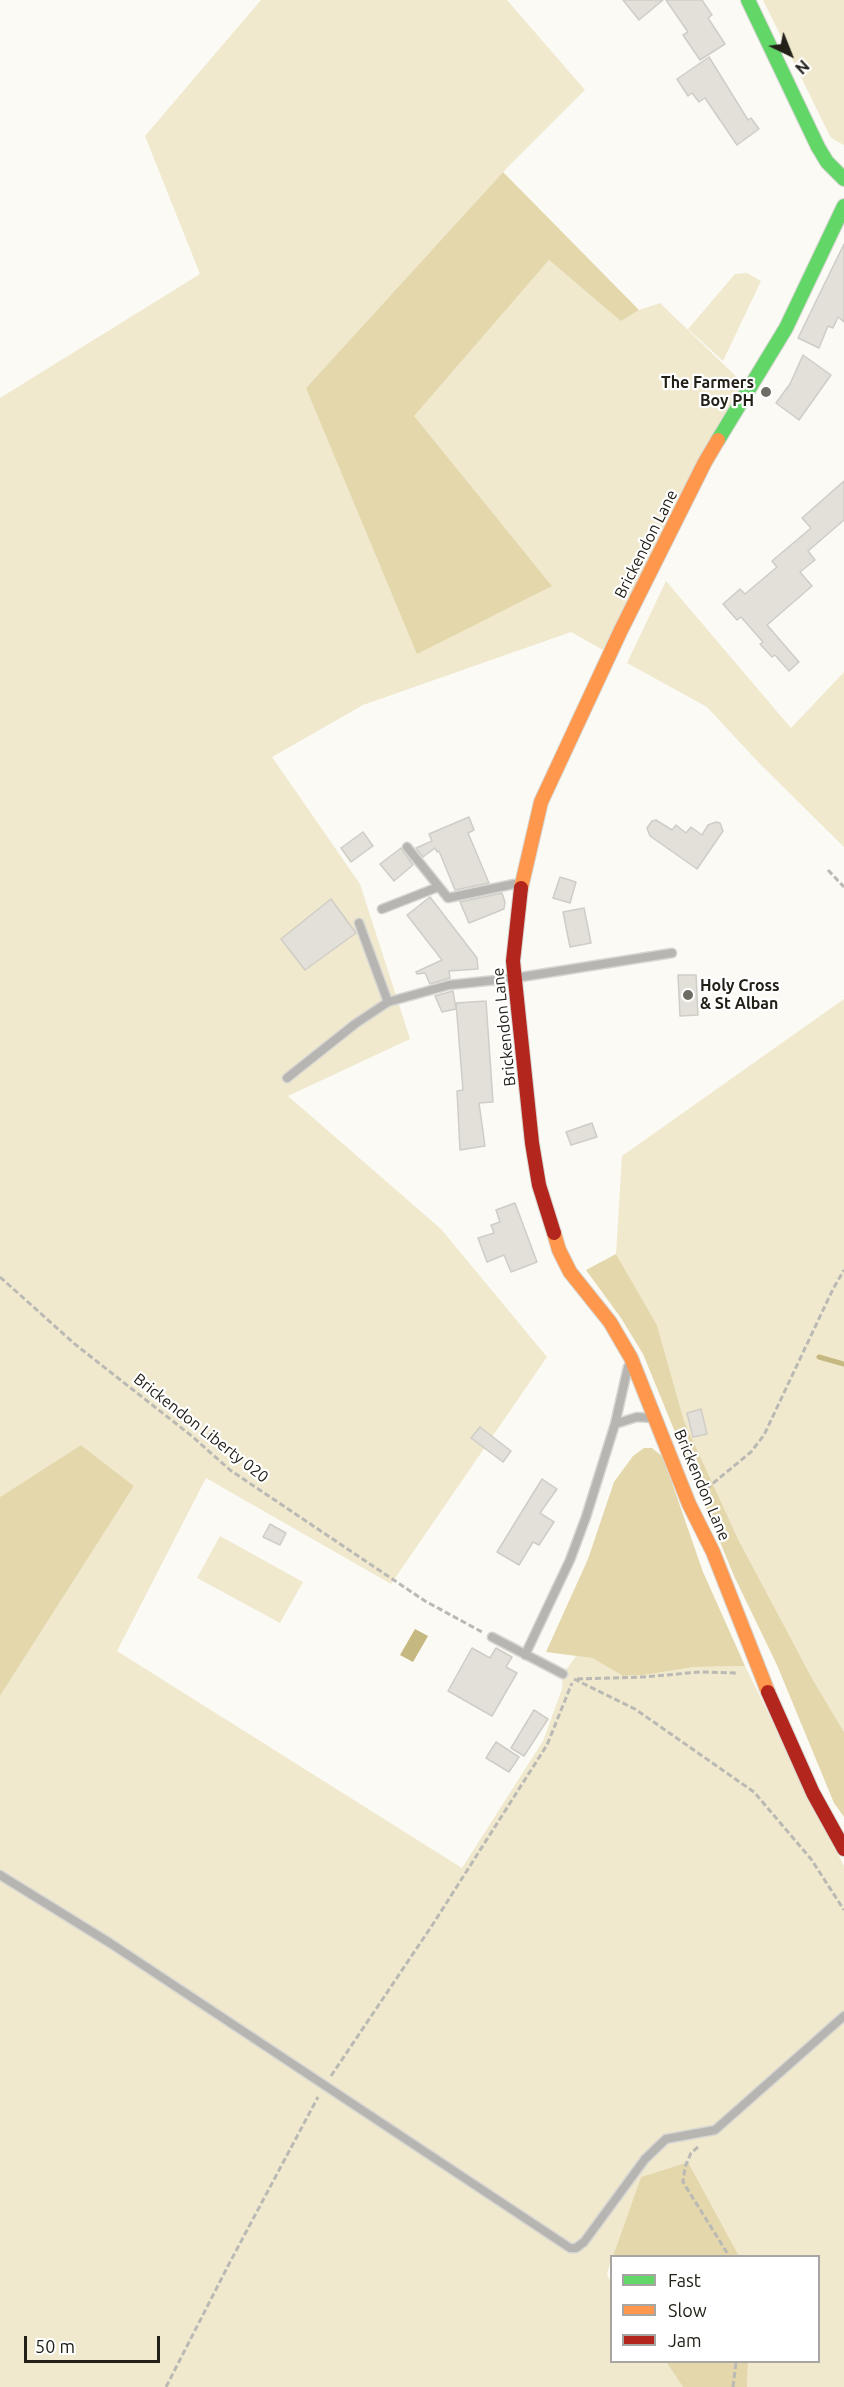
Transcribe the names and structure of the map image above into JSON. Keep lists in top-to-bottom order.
{
  "streets": {
    "street": ["Brickendon Lane"],
    "path": ["Brickendon Liberty 020"]
  },
  "places": ["The Farmers Boy PH", "Holy Cross & St Alban"],
  "legend": ["Fast", "Slow", "Jam"],
  "scale_bar": "50 m",
  "north": "bottom right"
}
